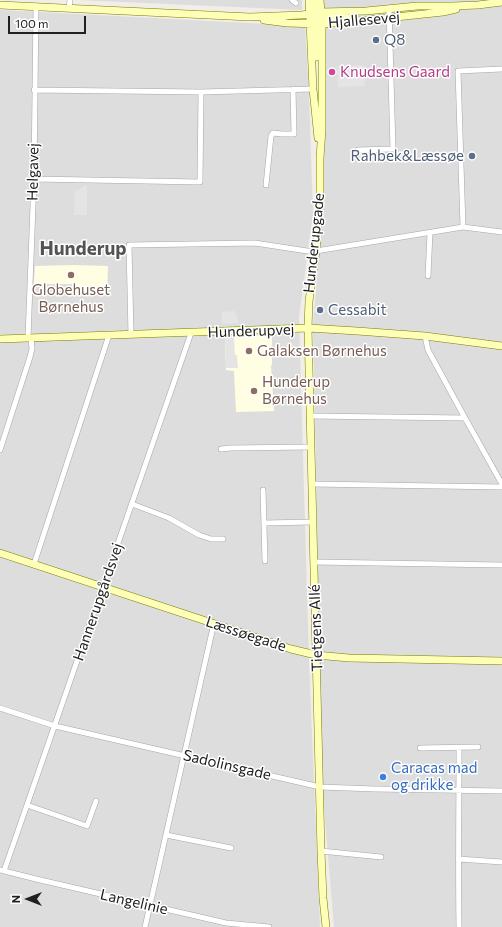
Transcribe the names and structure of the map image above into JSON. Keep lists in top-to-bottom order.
{
  "streets": {
    "main road": [
      "Hjallesevej",
      "Hunderupgade",
      "Hunderupvej",
      "Tietgens Allé",
      "Læssøegade"
    ],
    "street": [
      "Helgavej",
      "Hannerupgårdsvej",
      "Sadolinsgade",
      "Langelinie"
    ]
  },
  "crossings": [
    ["Hjallesevej", "Helgavej"],
    ["Hjallesevej", "Hunderupgade"],
    ["Helgavej", "Hunderupvej"],
    ["Hunderupgade", "Hunderupvej"],
    ["Hunderupgade", "Tietgens Allé"],
    ["Hunderupvej", "Hannerupgårdsvej"],
    ["Hunderupvej", "Tietgens Allé"],
    ["Hannerupgårdsvej", "Læssøegade"],
    ["Hannerupgårdsvej", "Sadolinsgade"],
    ["Hannerupgårdsvej", "Langelinie"],
    ["Tietgens Allé", "Læssøegade"],
    ["Tietgens Allé", "Sadolinsgade"]
  ],
  "districts": ["Hunderup"],
  "places": [
    "Q8",
    "Knudsens Gaard",
    "Rahbek&Læssøe",
    "Globehuset Børnehus",
    "Cessabit",
    "Galaksen Børnehus",
    "Hunderup Børnehus",
    "Caracas mad og drikke"
  ],
  "scale_bar": "100 m",
  "north": "left"
}
